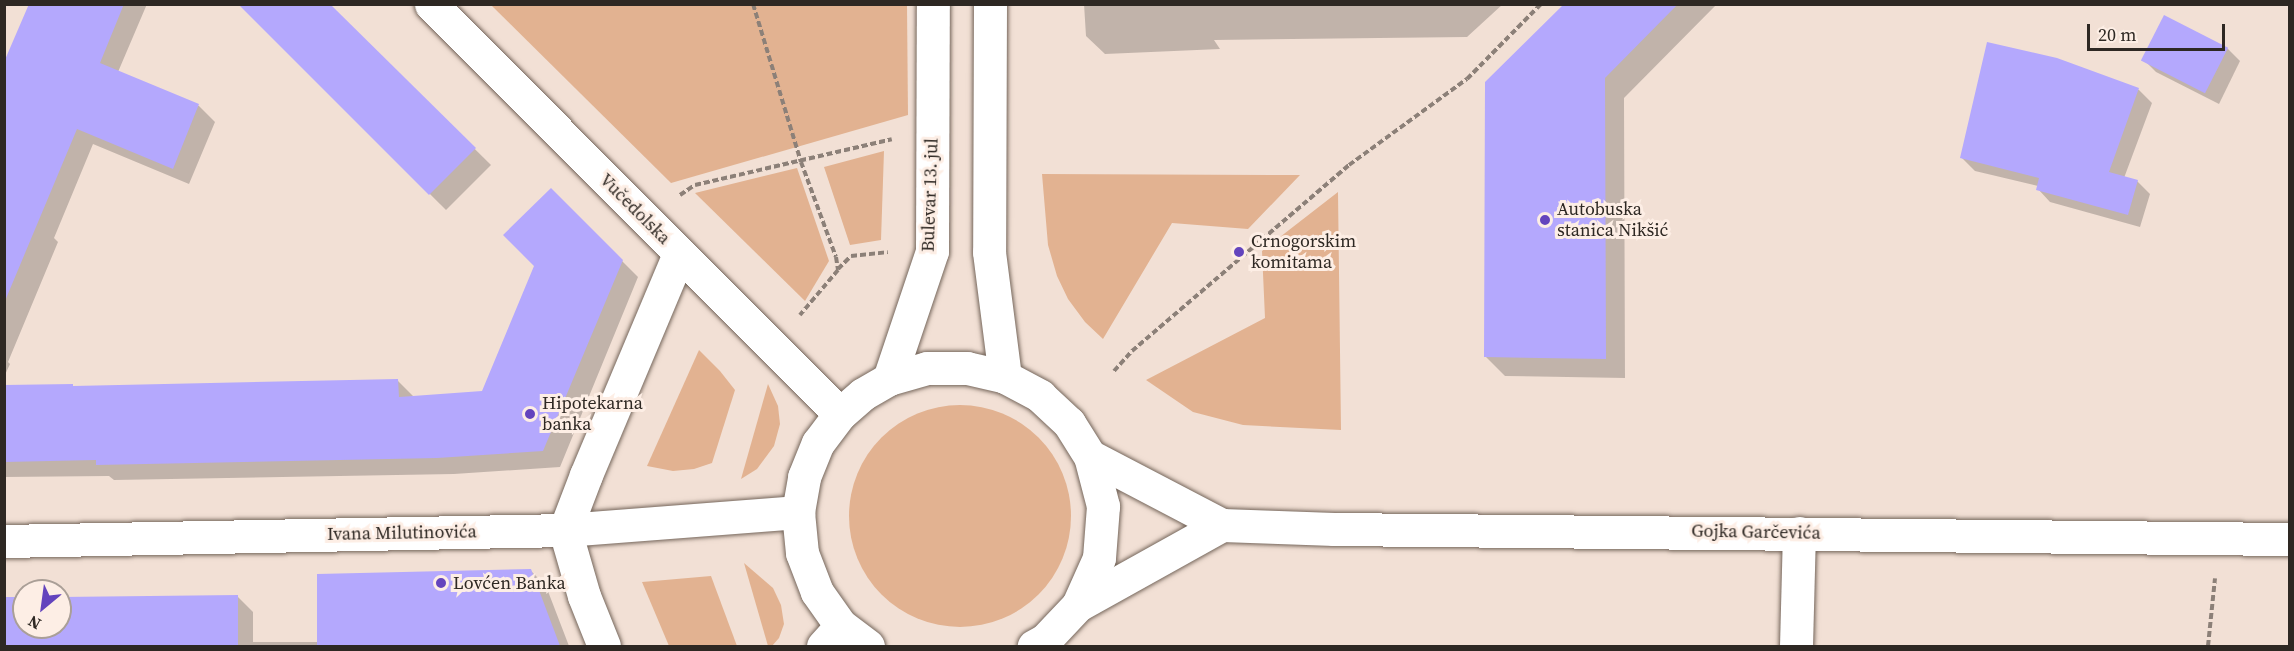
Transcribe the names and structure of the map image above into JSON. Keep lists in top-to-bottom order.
{
  "streets": {
    "street": [
      "Bulevar 13. jul",
      "Vučedolska",
      "Gojka Garčevića",
      "Ivana Milutinovića"
    ]
  },
  "places": [
    "Autobuska stanica Nikšić",
    "Crnogorskim komitama",
    "Hipotekarna banka",
    "Lovćen Banka"
  ],
  "scale_bar": "20 m",
  "north": "bottom left"
}
